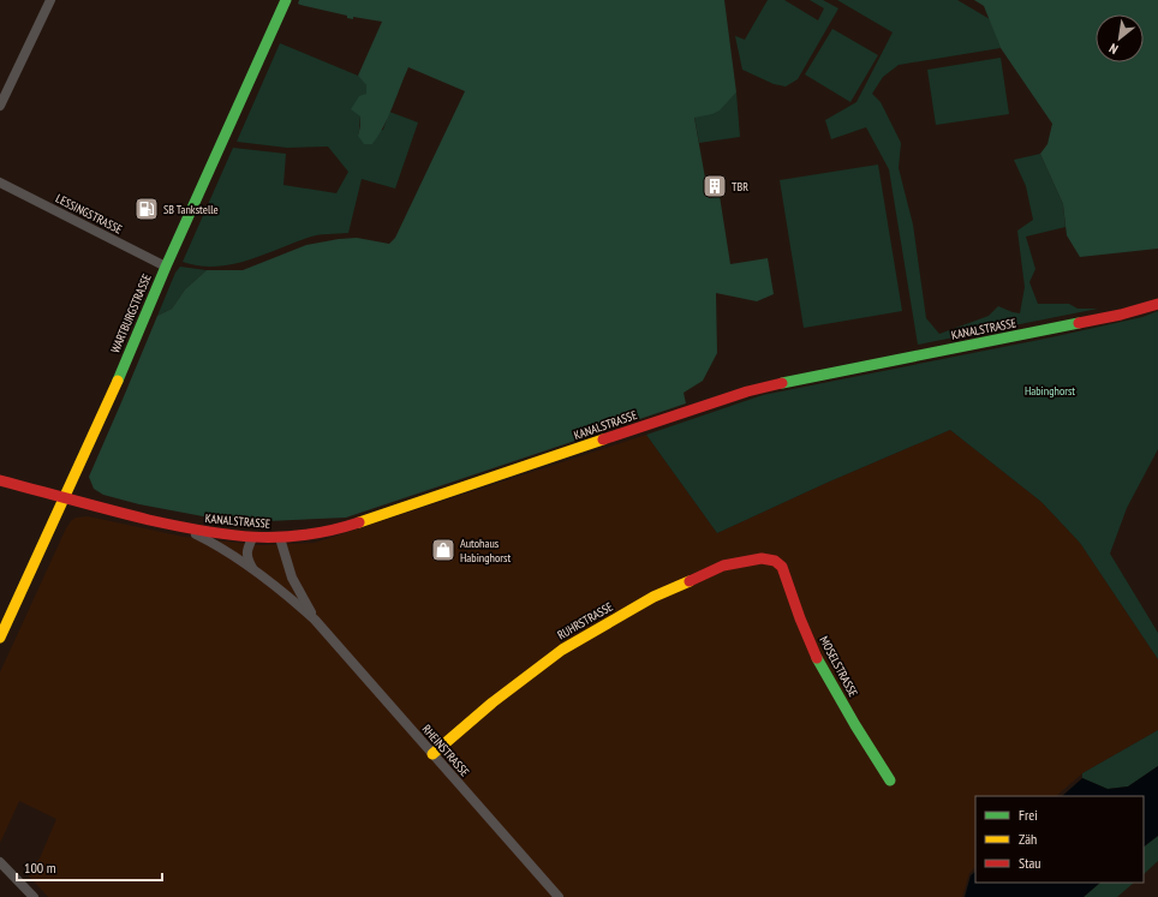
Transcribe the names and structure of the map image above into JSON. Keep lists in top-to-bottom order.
{
  "streets": {
    "main road": [
      "WARTBURGSTRASSE",
      "KANALSTRASSE",
      "RUHRSTRASSE",
      "MOSELSTRASSE"
    ],
    "street": ["LESSINGSTRASSE", "RHEINSTRASSE"]
  },
  "crossings": [
    ["LESSINGSTRASSE", "WARTBURGSTRASSE"],
    ["WARTBURGSTRASSE", "KANALSTRASSE"],
    ["KANALSTRASSE", "RHEINSTRASSE"],
    ["RUHRSTRASSE", "MOSELSTRASSE"],
    ["RUHRSTRASSE", "RHEINSTRASSE"]
  ],
  "parks": ["Habinghorst"],
  "places": {
    "building": ["TBR"],
    "fuel station": ["SB Tankstelle"],
    "shop": ["Autohaus Habinghorst"]
  },
  "legend": ["Frei", "Zäh", "Stau"],
  "scale_bar": "100 m",
  "north": "bottom left"
}
